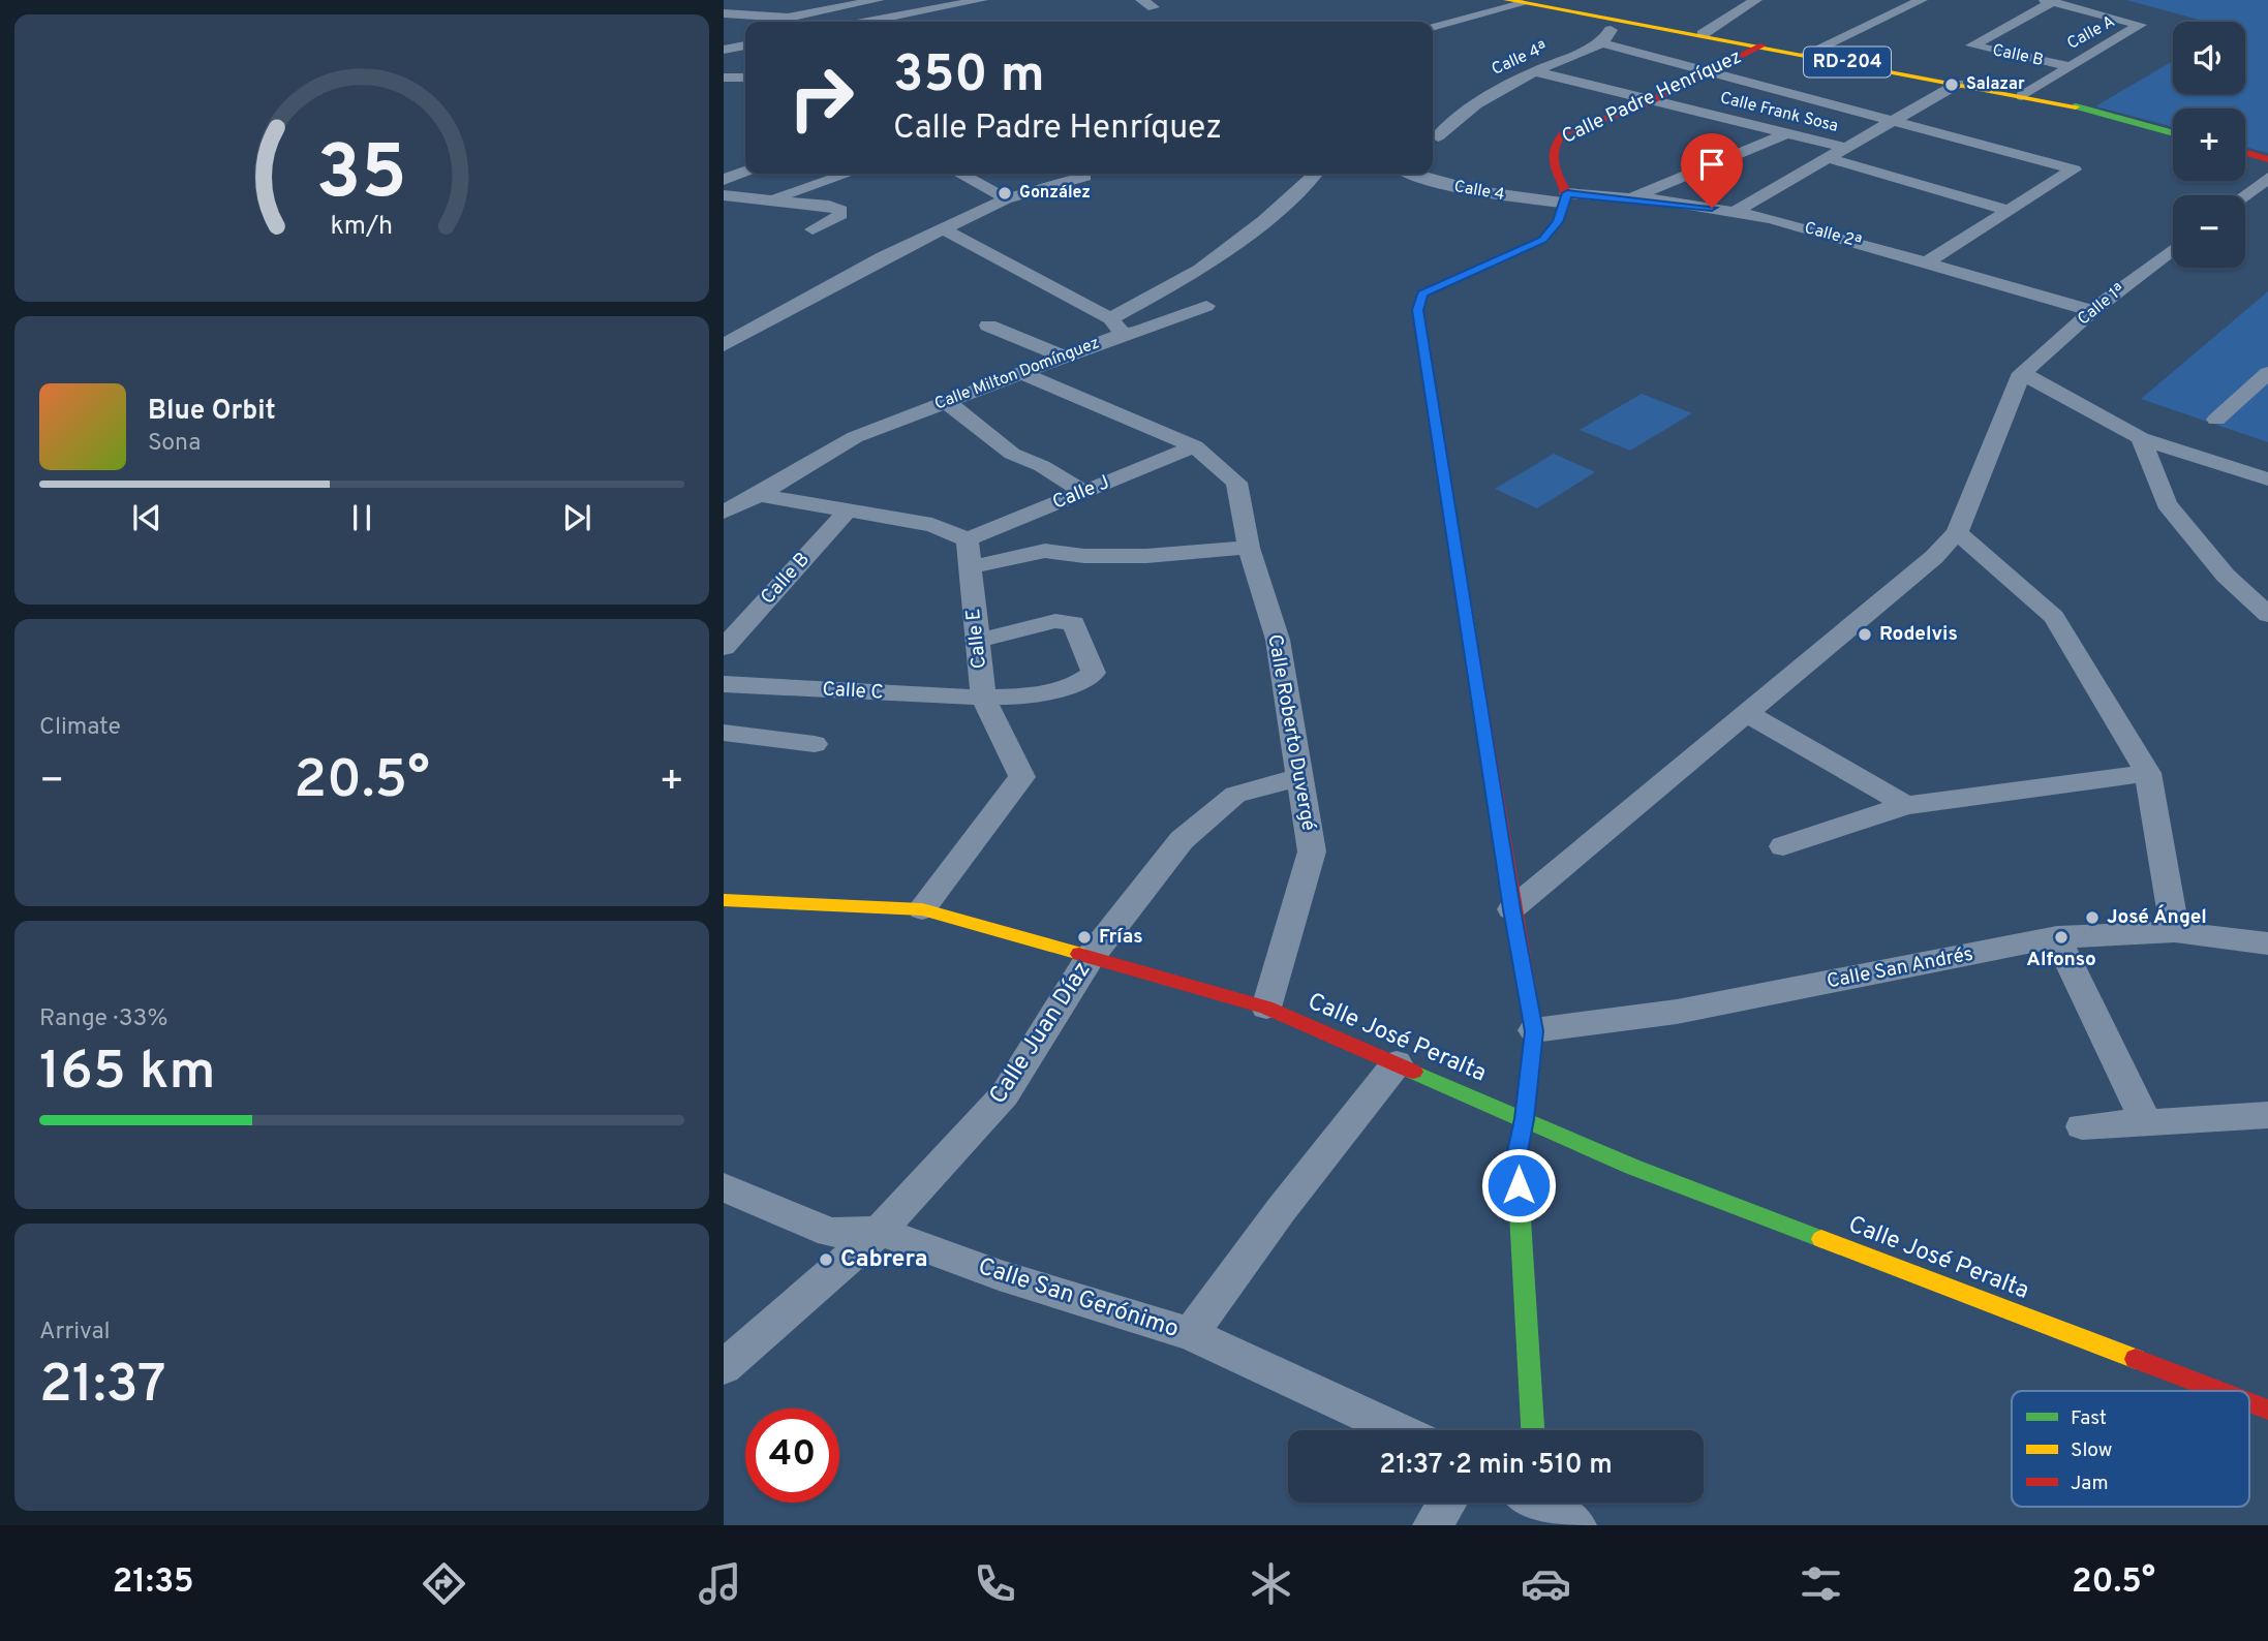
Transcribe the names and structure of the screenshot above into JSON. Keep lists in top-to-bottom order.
{
  "streets": {
    "street": [
      "Calle A",
      "Calle B",
      "Calle 4ª",
      "RD-204",
      "Calle Padre Henríquez",
      "Calle Frank Sosa",
      "Calle 4",
      "Calle 2ª",
      "Calle 1ª",
      "Calle Milton Domínguez",
      "Calle J",
      "Calle E",
      "Calle C",
      "Calle Roberto Duvergé",
      "Calle San Andrés",
      "Calle Juan Díaz",
      "Calle José Peralta",
      "Calle San Gerónimo"
    ]
  },
  "crossings": [
    ["Calle A", "Calle B"],
    ["Calle A", "RD-204"],
    ["Calle 4ª", "Calle Frank Sosa"],
    ["RD-204", "Calle Padre Henríquez"],
    ["Calle Padre Henríquez", "Calle Frank Sosa"],
    ["Calle Padre Henríquez", "Calle 4"],
    ["Calle Padre Henríquez", "Calle 2ª"],
    ["Calle 4", "Calle 2ª"],
    ["Calle 2ª", "Calle 1ª"],
    ["Calle Milton Domínguez", "Calle Roberto Duvergé"],
    ["Calle J", "Calle E"],
    ["Calle J", "Calle Roberto Duvergé"],
    ["Calle E", "Calle C"],
    ["Calle E", "Calle José Peralta"],
    ["Calle Roberto Duvergé", "Calle Juan Díaz"],
    ["Calle Roberto Duvergé", "Calle José Peralta"],
    ["Calle Juan Díaz", "Calle José Peralta"],
    ["Calle Juan Díaz", "Calle San Gerónimo"]
  ],
  "places": [
    "Salazar",
    "González",
    "Rodelvis",
    "José Ángel",
    "Frías",
    "Alfonso",
    "Cabrera"
  ],
  "legend": ["Fast", "Slow", "Jam"],
  "page": {
    "map_buttons": ["+", "−"],
    "turn": ["350 m", "Calle Padre Henríquez"],
    "song": ["Blue Orbit", "Sona"],
    "tile": [
      "Climate",
      ["Range · 33%", "165 km"],
      ["Arrival", "21:37"]
    ],
    "heat": ["−", "20.5°", "+"],
    "limit": "40",
    "trip": "21:37 · 2 min · 510 m",
    "tabs": ["21:35", "20.5°"],
    "gauge": ["35", "km/h"]
  }
}
